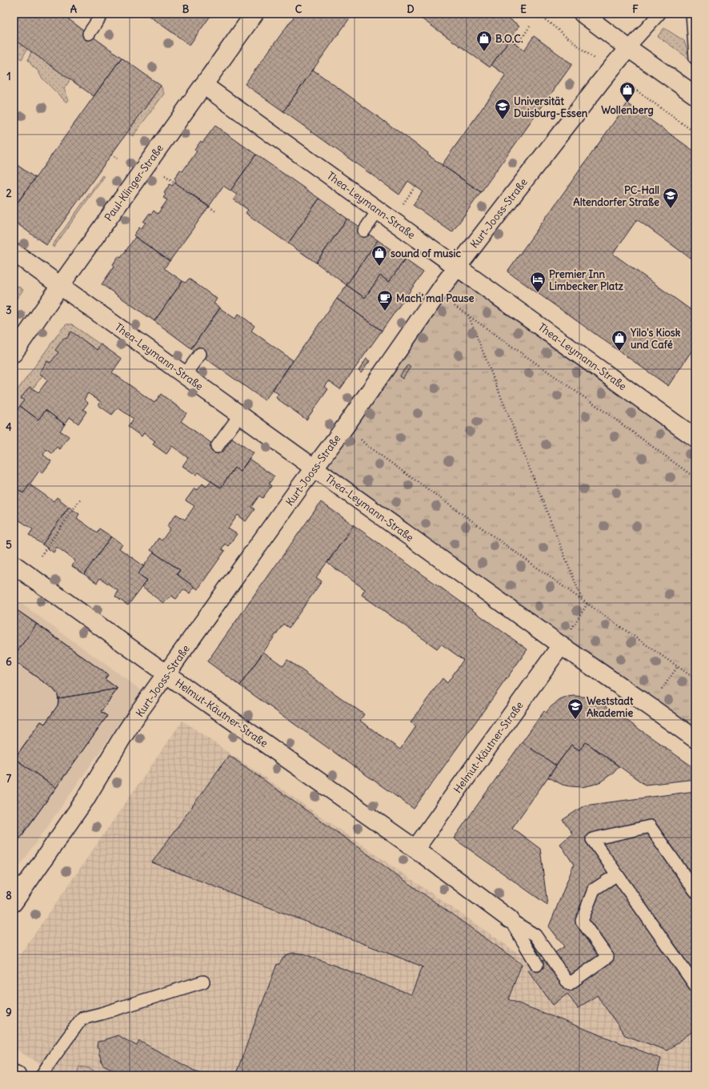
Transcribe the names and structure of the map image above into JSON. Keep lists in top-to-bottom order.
{
  "streets": {
    "street": [
      "Paul-Klinger-Straße",
      "Thea-Leymann-Straße",
      "Kurt-Jooss-Straße",
      "Helmut-Käutner-Straße"
    ]
  },
  "crossings": [
    ["Paul-Klinger-Straße", "Thea-Leymann-Straße"],
    ["Thea-Leymann-Straße", "Kurt-Jooss-Straße"],
    ["Thea-Leymann-Straße", "Helmut-Käutner-Straße"],
    ["Kurt-Jooss-Straße", "Helmut-Käutner-Straße"]
  ],
  "places": {
    "shop": [
      "B.O.C.",
      "Wollenberg",
      "sound of music",
      "Yilo's Kiosk und Café"
    ],
    "school or university": ["Universität Duisburg-Essen", "PC-Hall Altendorfer Straße", "Weststadt Akademie"],
    "hotel": ["Premier Inn Limbecker Platz"],
    "cafe": ["Mach' mal Pause"]
  },
  "grid": {
    "columns": [
      "A",
      "B",
      "C",
      "D",
      "E",
      "F"
    ],
    "rows": [
      "1",
      "2",
      "3",
      "4",
      "5",
      "6",
      "7",
      "8",
      "9"
    ]
  }
}
